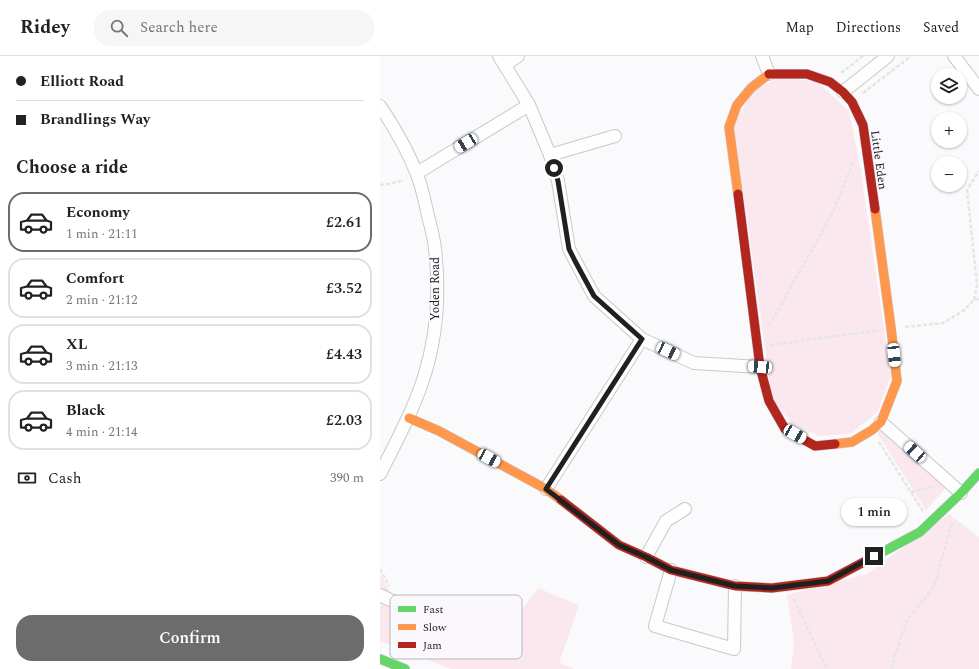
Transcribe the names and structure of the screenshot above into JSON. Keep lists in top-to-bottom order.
{
  "streets": {
    "street": ["Little Eden", "Yoden Road"]
  },
  "legend": ["Fast", "Slow", "Jam"],
  "page": {
    "header": "Ridey",
    "search": "Search here",
    "nav": ["Map", "Directions", "Saved"],
    "banner": ["Elliott Road", "Brandlings Way"],
    "map_buttons": ["+", "−"],
    "heading": "Choose a ride",
    "list": [
      {
        "name": "Economy",
        "note": "1 min · 21:11",
        "value": "£2.61"
      },
      {
        "name": "Comfort",
        "note": "2 min · 21:12",
        "value": "£3.52"
      },
      {
        "name": "XL",
        "note": "3 min · 21:13",
        "value": "£4.43"
      },
      {
        "name": "Black",
        "note": "4 min · 21:14",
        "value": "£2.03"
      }
    ],
    "pay": ["Cash", "390 m"],
    "bubble": "1 min",
    "buttons": "Confirm"
  }
}
